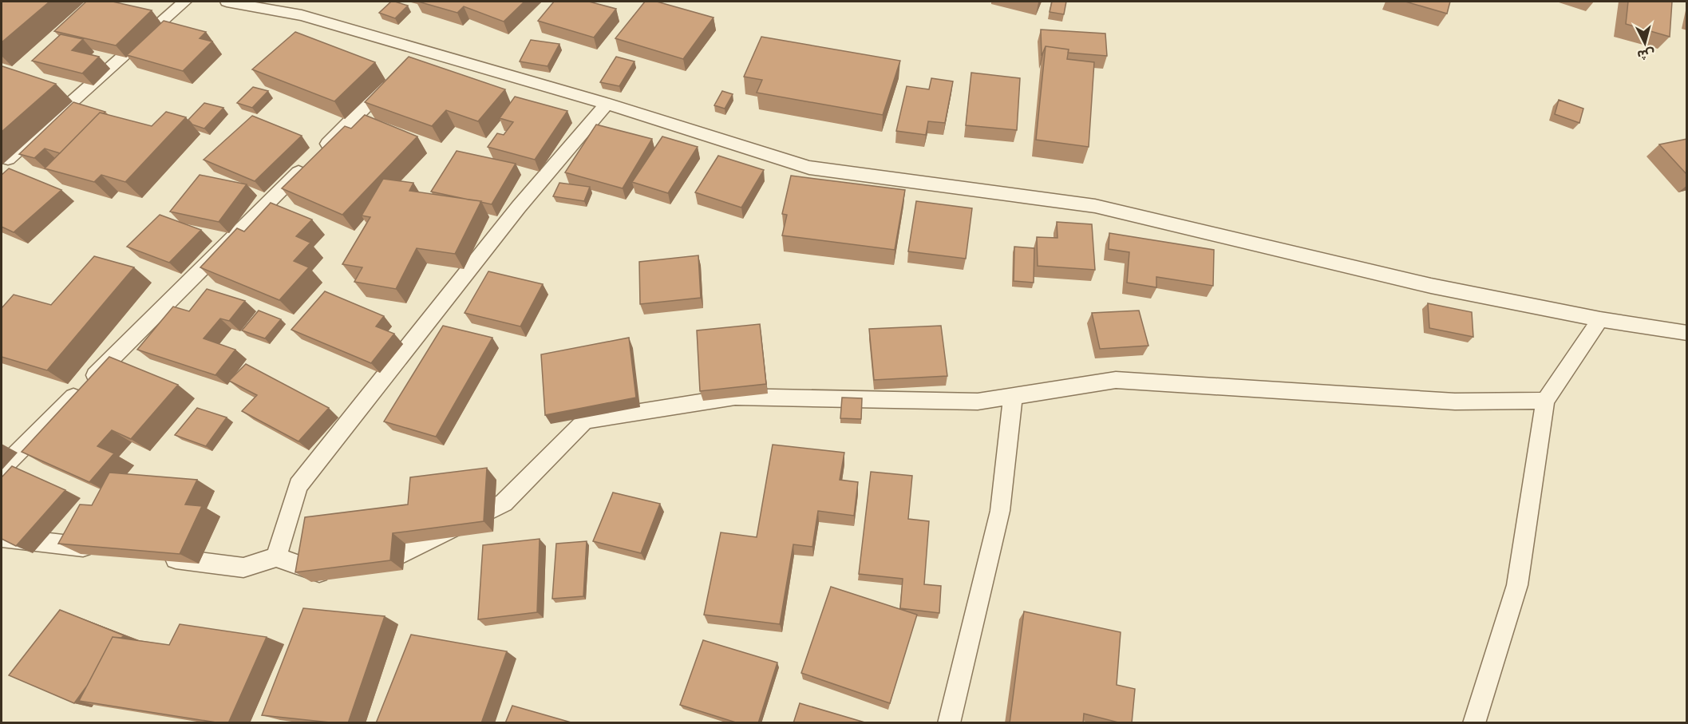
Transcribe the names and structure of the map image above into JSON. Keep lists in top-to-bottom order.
{
  "north": "bottom"
}
